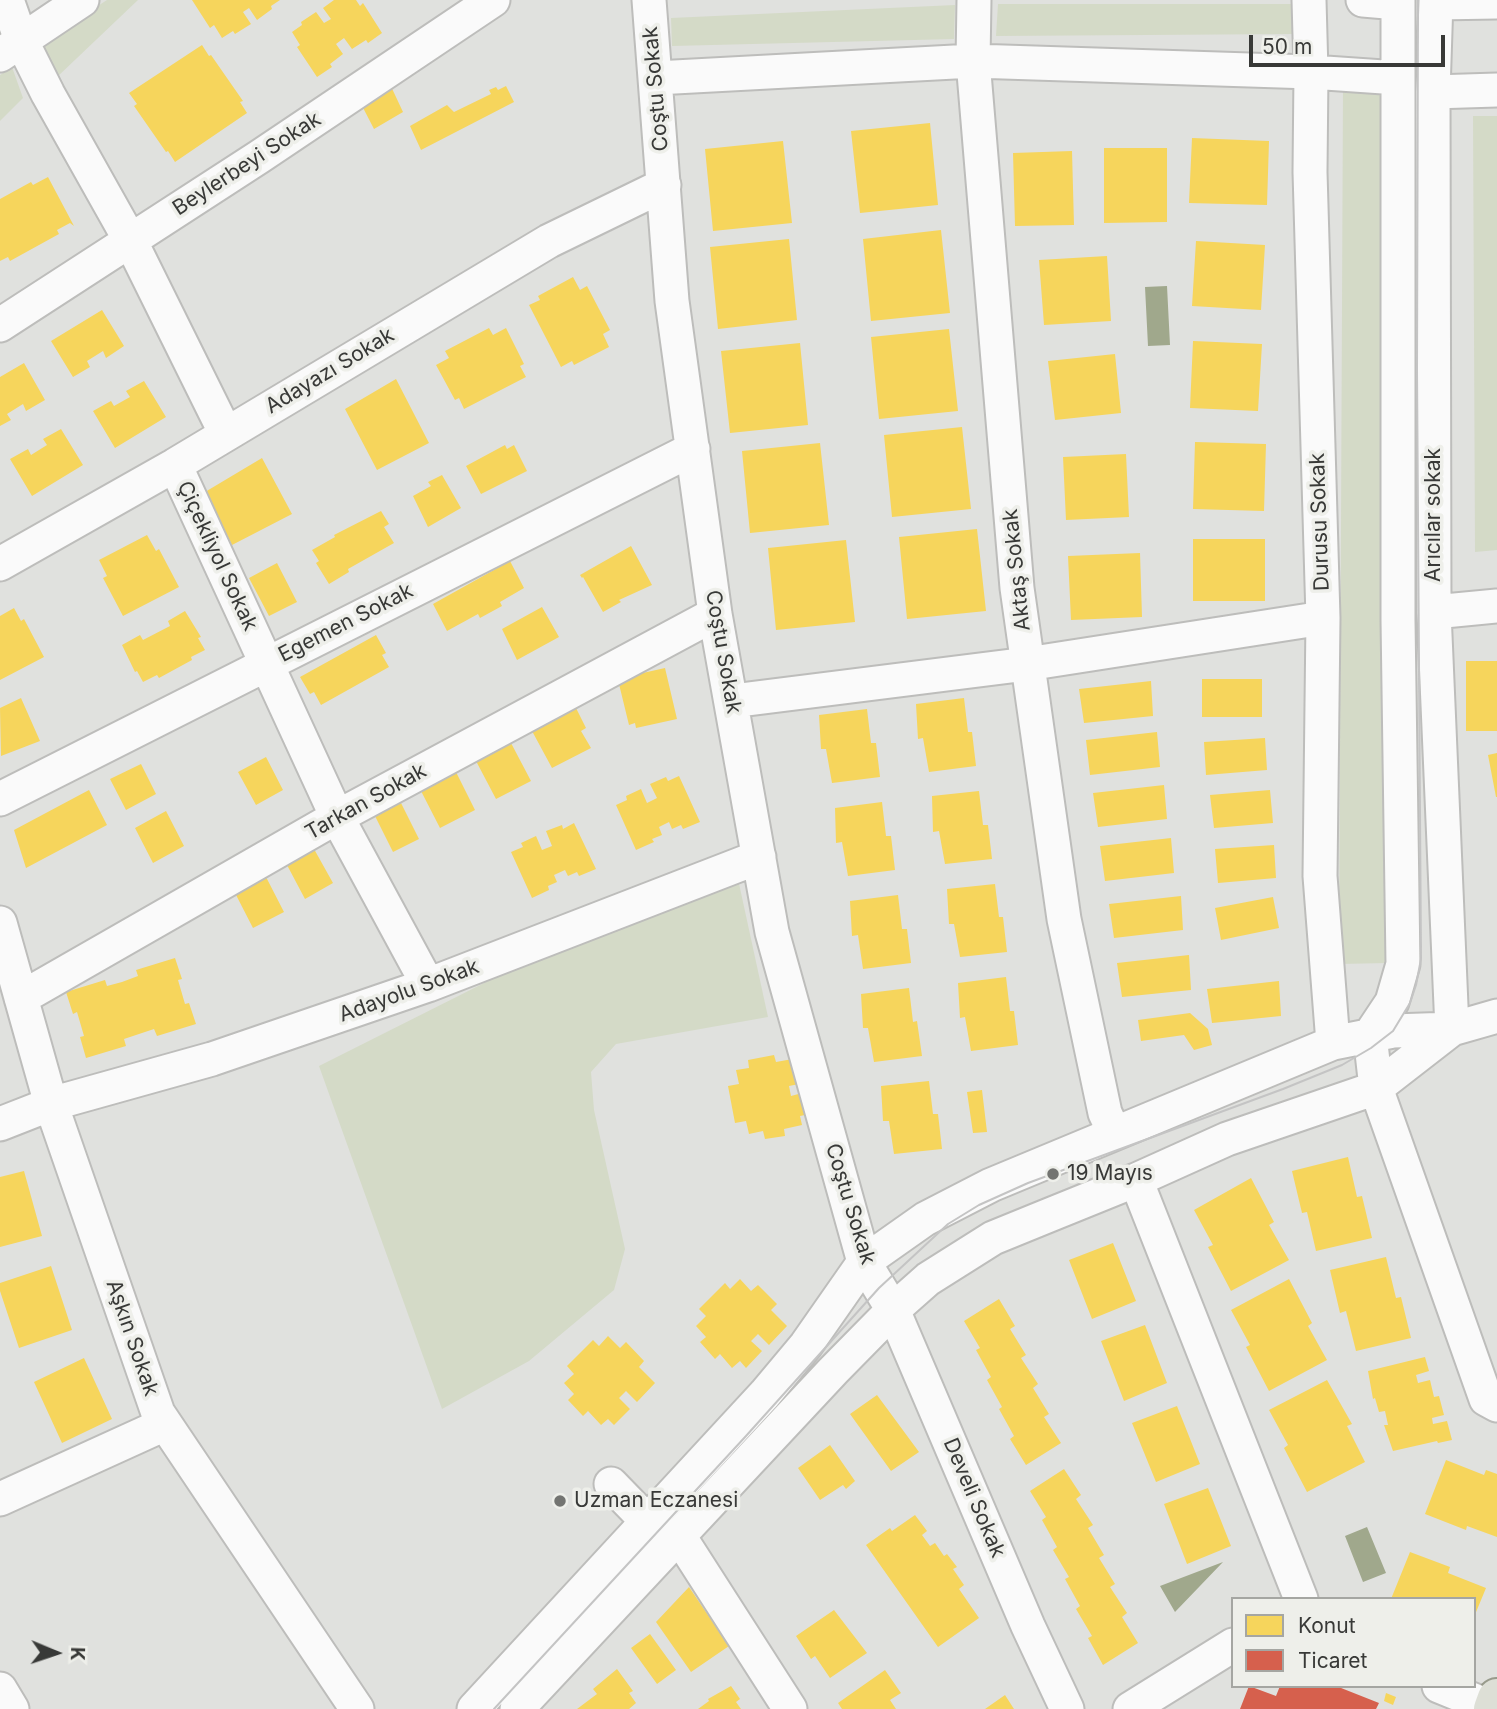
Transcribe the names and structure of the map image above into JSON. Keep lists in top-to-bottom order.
{
  "streets": {
    "street": [
      "Coştu Sokak",
      "Beylerbeyi Sokak",
      "Adayazı Sokak",
      "Arıcılar sokak",
      "Durusu Sokak",
      "Çiçekliyol Sokak",
      "Aktaş Sokak",
      "Egemen Sokak",
      "Tarkan Sokak",
      "Adayolu Sokak",
      "Aşkın Sokak",
      "Develi Sokak"
    ]
  },
  "crossings": [
    ["Coştu Sokak", "Adayazı Sokak"],
    ["Coştu Sokak", "Egemen Sokak"],
    ["Coştu Sokak", "Tarkan Sokak"],
    ["Coştu Sokak", "Adayolu Sokak"],
    ["Coştu Sokak", "Develi Sokak"],
    ["Adayazı Sokak", "Çiçekliyol Sokak"],
    ["Çiçekliyol Sokak", "Egemen Sokak"],
    ["Çiçekliyol Sokak", "Tarkan Sokak"],
    ["Çiçekliyol Sokak", "Adayolu Sokak"],
    ["Tarkan Sokak", "Aşkın Sokak"],
    ["Adayolu Sokak", "Aşkın Sokak"]
  ],
  "places": ["19 Mayıs", "Uzman Eczanesi"],
  "legend": ["Konut", "Ticaret"],
  "scale_bar": "50 m",
  "north": "right"
}
